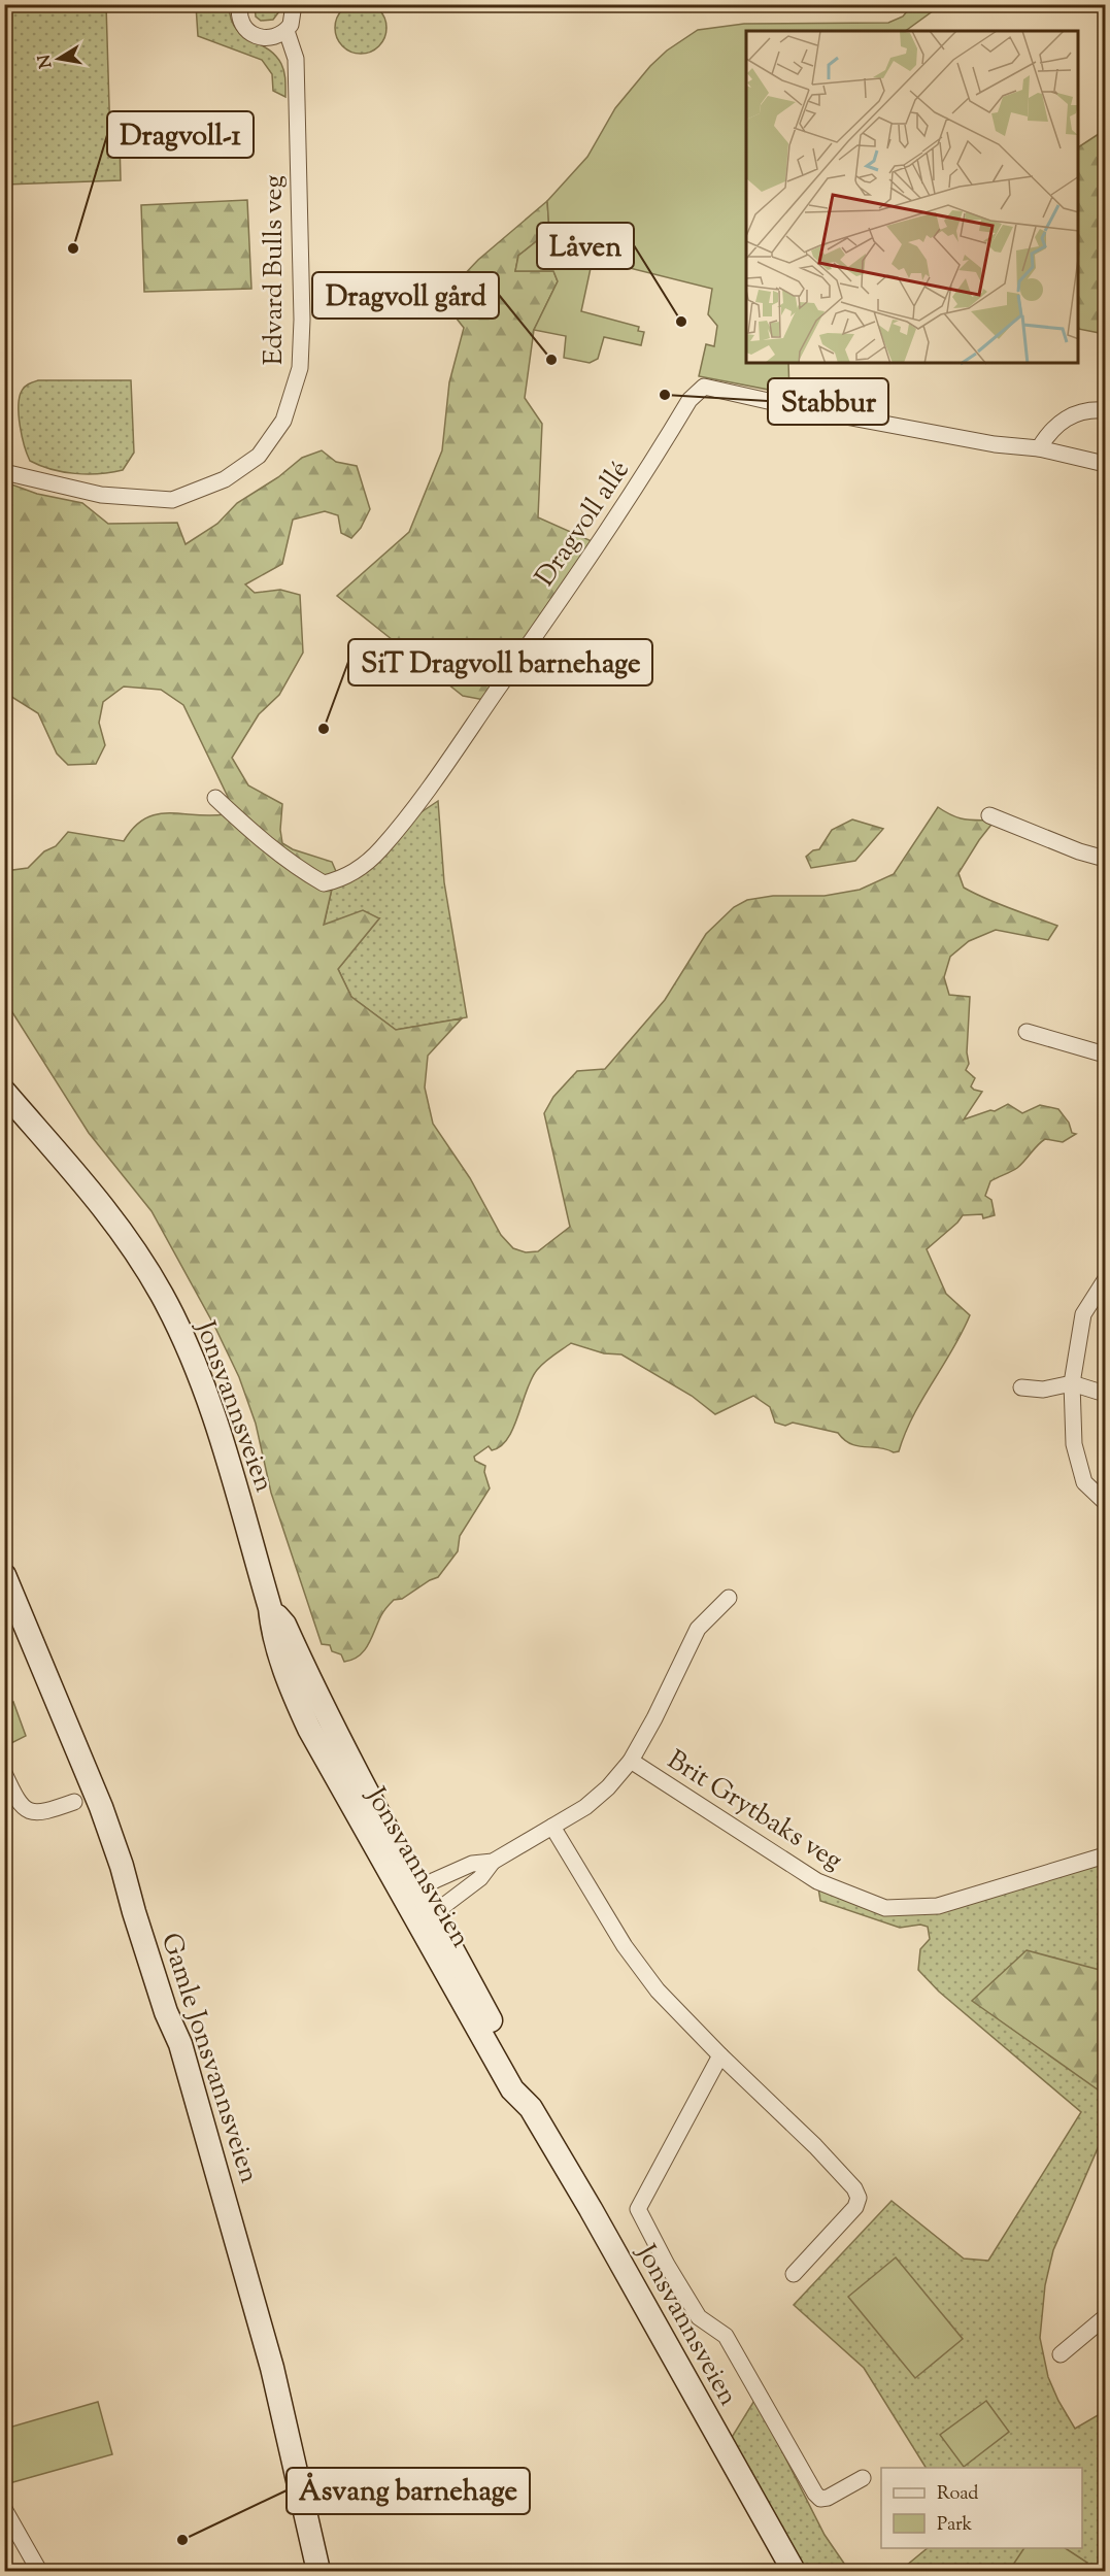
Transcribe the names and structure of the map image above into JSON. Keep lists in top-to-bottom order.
{
  "streets": {
    "main road": ["Jonsvannsveien", "Gamle Jonsvannsveien"],
    "street": ["Edvard Bulls veg", "Dragvoll allé", "Brit Grytbaks veg"]
  },
  "places": [
    "Dragvoll-1",
    "Låven",
    "Dragvoll gård",
    "Stabbur",
    "SiT Dragvoll barnehage",
    "Åsvang barnehage"
  ],
  "legend": ["Road", "Park"],
  "north": "left"
}
